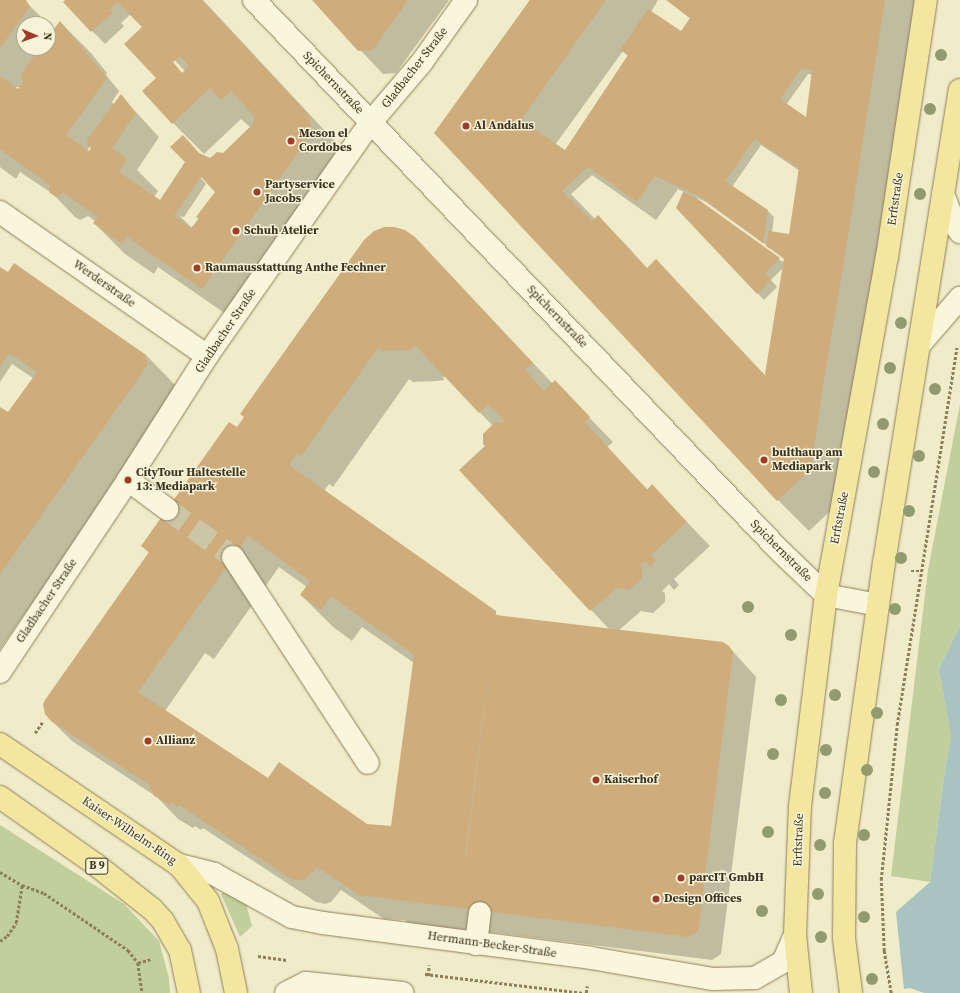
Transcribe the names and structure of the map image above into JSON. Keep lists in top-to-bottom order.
{
  "streets": {
    "main road": ["Erftstraße", "Kaiser-Wilhelm-Ring", "B 9"],
    "street": [
      "Gladbacher Straße",
      "Spichernstraße",
      "Werderstraße",
      "Hermann-Becker-Straße"
    ]
  },
  "crossings": [
    ["Gladbacher Straße", "Spichernstraße"],
    ["Gladbacher Straße", "Werderstraße"],
    ["Spichernstraße", "Erftstraße"],
    ["Erftstraße", "Hermann-Becker-Straße"],
    ["Kaiser-Wilhelm-Ring", "Hermann-Becker-Straße"]
  ],
  "places": [
    "Al Andalus",
    "Meson el Cordobes",
    "Partyservice Jacobs",
    "Schuh Atelier",
    "Raumausstattung Anthe Fechner",
    "bulthaup am Mediapark",
    "CityTour Haltestelle 13: Mediapark",
    "Allianz",
    "Kaiserhof",
    "parcIT GmbH",
    "Design Offices"
  ],
  "north": "right"
}
